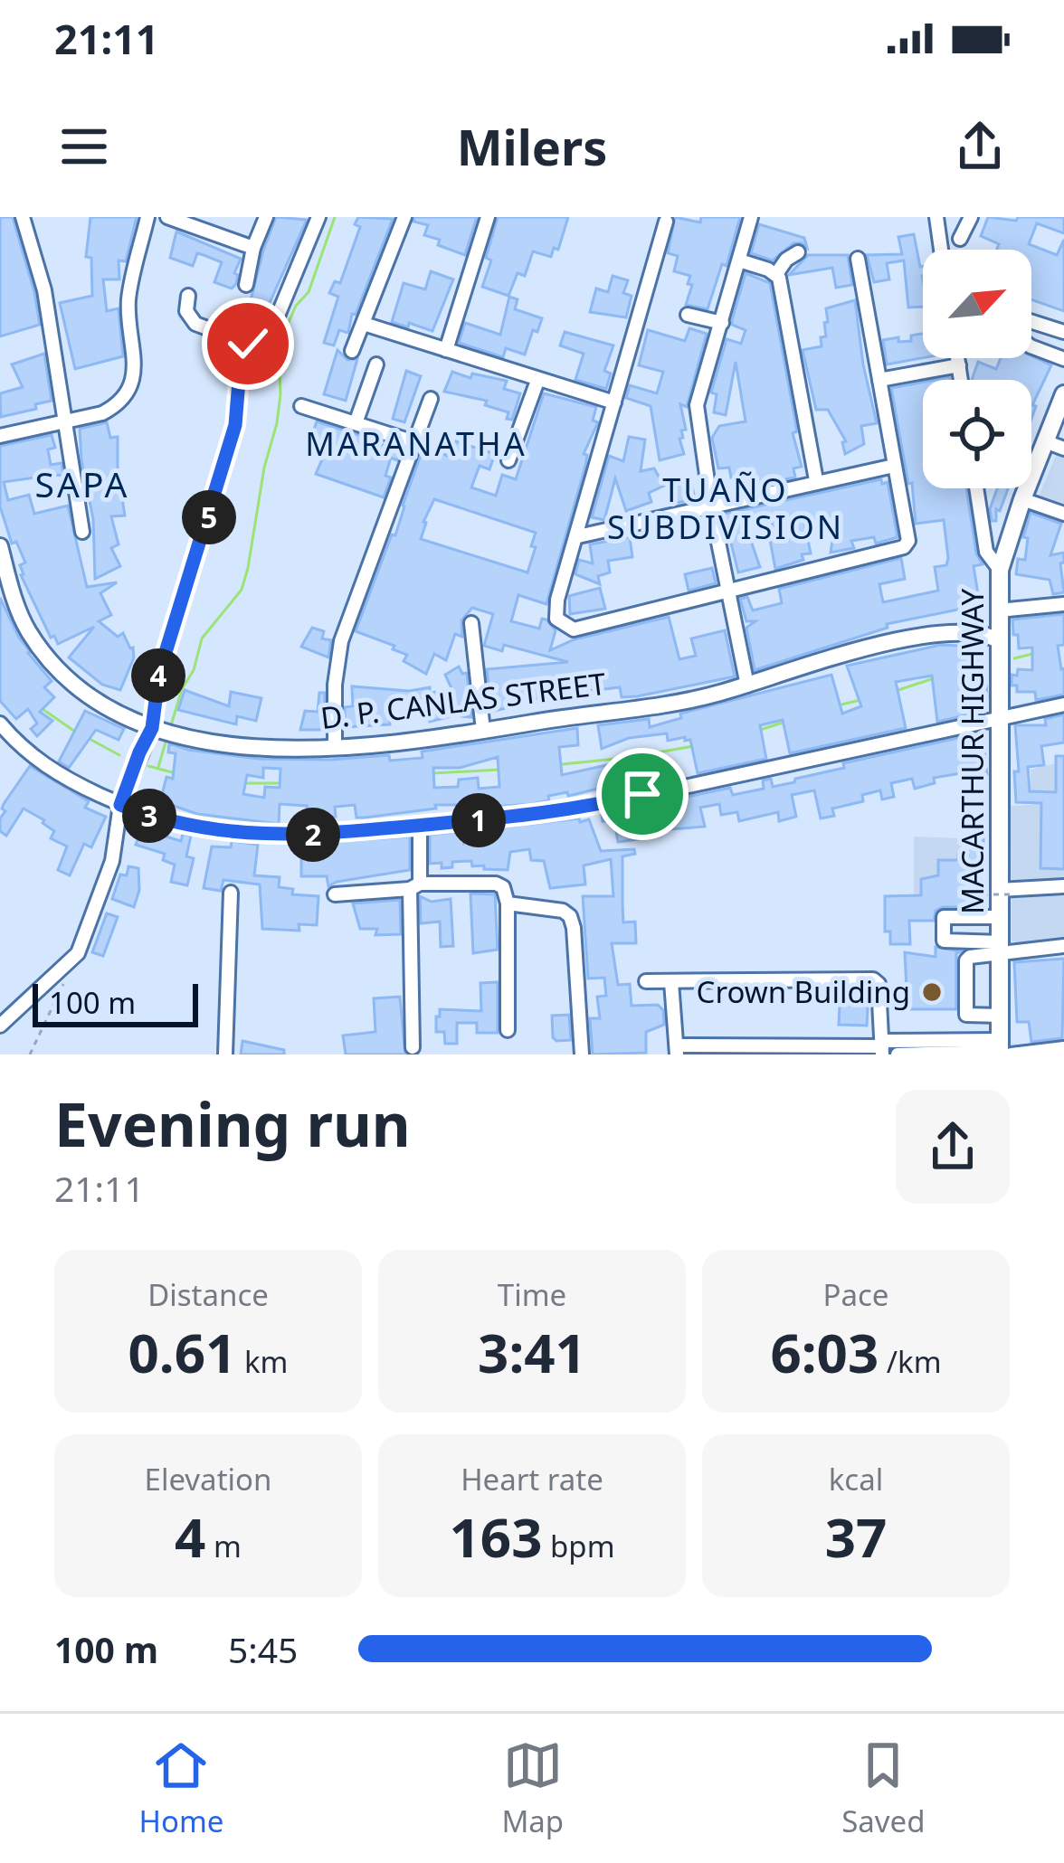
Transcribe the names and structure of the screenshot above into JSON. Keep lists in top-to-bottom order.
{
  "streets": {
    "highway": ["MACARTHUR HIGHWAY"],
    "main road": ["D. P. CANLAS STREET"]
  },
  "crossings": [
    ["D. P. CANLAS STREET", "MACARTHUR HIGHWAY"]
  ],
  "districts": ["MARANATHA", "SAPA", "TUAÑO SUBDIVISION"],
  "places": ["Crown Building"],
  "scale_bar": "100 m",
  "north": "top right",
  "page": {
    "status": "21:11",
    "header": "Milers",
    "pins": [
      "5",
      "4",
      "3",
      "1",
      "2"
    ],
    "scale": "100 m",
    "heading": ["Evening run", "21:11"],
    "stats": [
      ["Distance", "0.61 km"],
      ["Time", "3:41"],
      ["Pace", "6:03 /km"],
      ["Elevation", "4 m"],
      ["Heart rate", "163 bpm"],
      ["kcal", "37"]
    ],
    "list": [
      {
        "name": "100 m",
        "note": "5:45"
      }
    ],
    "tabs": ["Home", "Map", "Saved"]
  }
}
